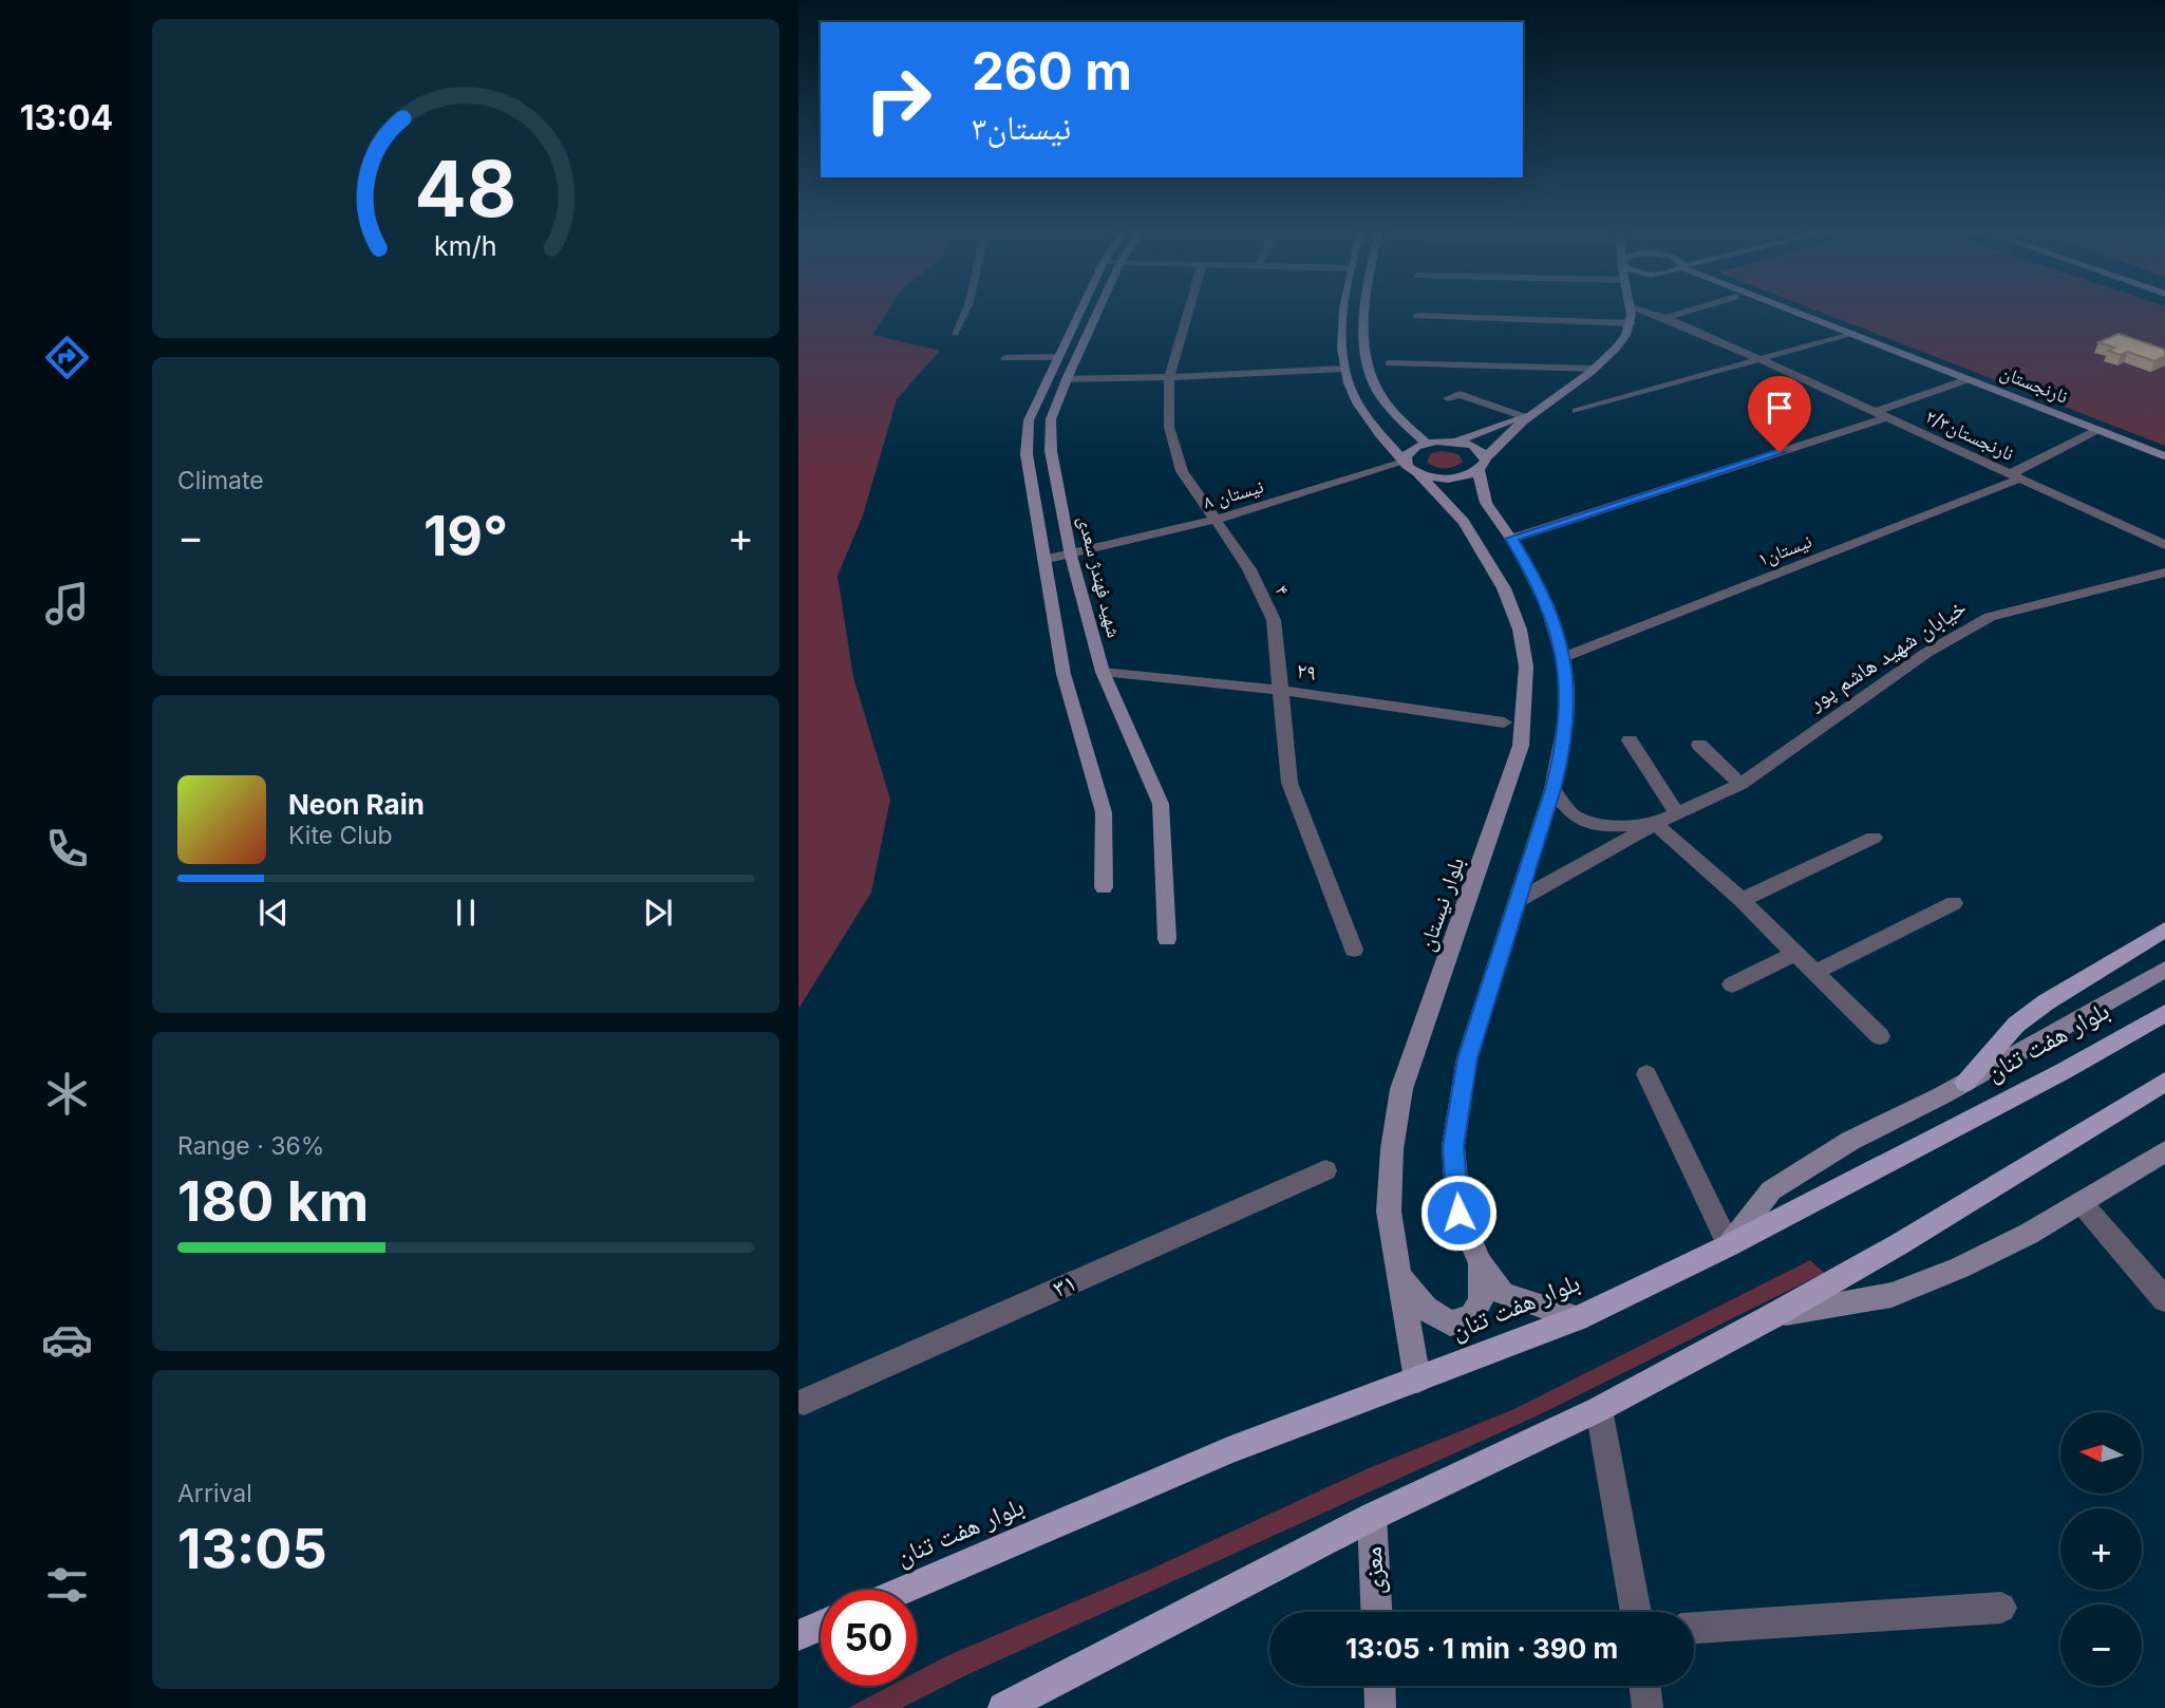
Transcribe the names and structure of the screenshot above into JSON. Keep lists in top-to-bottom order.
{
  "streets": {
    "main road": ["بلوار هفت تنان"],
    "street": [
      "نارنجستان",
      "۲/۳نارنجستان",
      "نیستان ۸",
      "۱نیستان",
      "شهید فهندژ سعدی",
      "۴",
      "خیابان شهید هاشم پور",
      "۲۹",
      "بلوار نیستان",
      "۳۱",
      "معزی"
    ]
  },
  "crossings": [
    ["نارنجستان", "۱نیستان"],
    ["۲/۳نارنجستان", "۱نیستان"],
    ["نیستان ۸", "شهید فهندژ سعدی"],
    ["نیستان ۸", "۴"],
    ["نیستان ۸", "بلوار نیستان"],
    ["شهید فهندژ سعدی", "۲۹"],
    ["۴", "۲۹"],
    ["بلوار نیستان", "بلوار هفت تنان"]
  ],
  "north": "left",
  "page": {
    "tabs": "13:04",
    "turn": ["260 m", "۳نیستان"],
    "tile": [
      "Climate",
      ["Range · 36%", "180 km"],
      ["Arrival", "13:05"]
    ],
    "heat": ["−", "19°", "+"],
    "song": ["Neon Rain", "Kite Club"],
    "map_buttons": ["+", "−"],
    "limit": "50",
    "trip": "13:05 · 1 min · 390 m",
    "gauge": ["48", "km/h"]
  }
}
